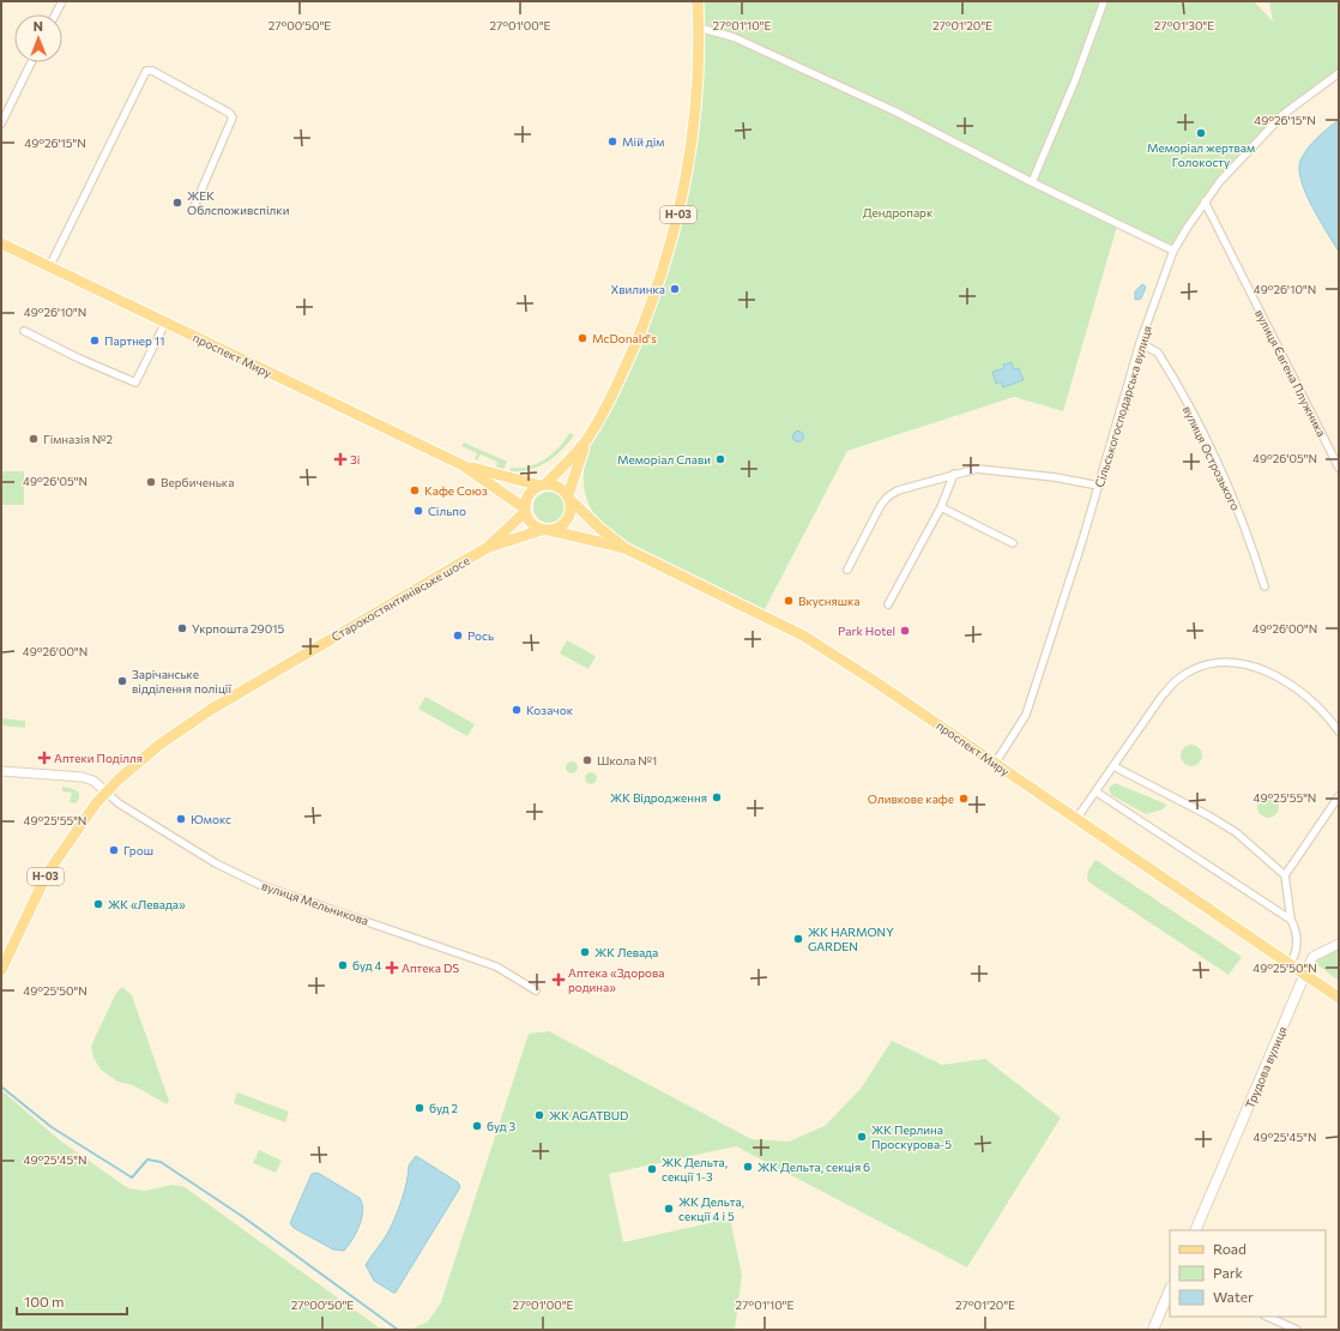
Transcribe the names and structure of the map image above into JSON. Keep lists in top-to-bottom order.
{
  "streets": {
    "main road": [
      "Н-03",
      "проспект Миру",
      "Старокостянтинівське шосе",
      "Трудова вулиця"
    ],
    "street": [
      "вулиця Євгена Плужника",
      "Сільськогосподарська вулиця",
      "вулиця Острозького",
      "вулиця Мельникова"
    ]
  },
  "crossings": [
    ["Н-03", "проспект Миру"],
    ["Н-03", "Старокостянтинівське шосе"],
    ["проспект Миру", "Сільськогосподарська вулиця"],
    ["проспект Миру", "Трудова вулиця"],
    ["вулиця Євгена Плужника", "Сільськогосподарська вулиця"],
    ["Сільськогосподарська вулиця", "вулиця Острозького"],
    ["Старокостянтинівське шосе", "вулиця Мельникова"]
  ],
  "parks": ["Дендропарк"],
  "places": {
    "other": [
      "Меморіал жертвам Голокосту",
      "Мій дім",
      "ЖЕК Облспоживспілки",
      "Хвилинка",
      "McDonald's",
      "Партнер 11",
      "Гімназія №2",
      "Меморіал Слави",
      "Вербиченька",
      "Кафе Союз",
      "Сільпо",
      "Вкусняшка",
      "Укрпошта 29015",
      "Park Hotel",
      "Рось",
      "Зарічанське відділення поліції",
      "Козачок",
      "Школа №1",
      "ЖК Відродження",
      "Оливкове кафе",
      "Юмокс",
      "Грош",
      "ЖК «Левада»",
      "ЖК HARMONY GARDEN",
      "ЖК Левада",
      "буд 4",
      "буд 2",
      "ЖК AGATBUD",
      "буд 3",
      "ЖК Перлина Проскурова-5",
      "ЖК Дельта, секція 6",
      "ЖК Дельта, секції 1-3",
      "ЖК Дельта, секції 4 і 5"
    ],
    "health": [
      "Зі",
      "Аптеки Поділля",
      "Аптека DS",
      "Аптека «Здорова родина»"
    ]
  },
  "legend": ["Road", "Park", "Water"],
  "scale_bar": "100 m",
  "north": "top",
  "coordinates": [
    "27°00'50\"E",
    "27°01'00\"E",
    "27°01'10\"E",
    "27°01'20\"E",
    "27°01'30\"E",
    "49°26'15\"N",
    "49°26'10\"N",
    "49°26'05\"N",
    "49°26'00\"N",
    "49°25'55\"N",
    "49°25'50\"N",
    "49°25'45\"N"
  ]
}
